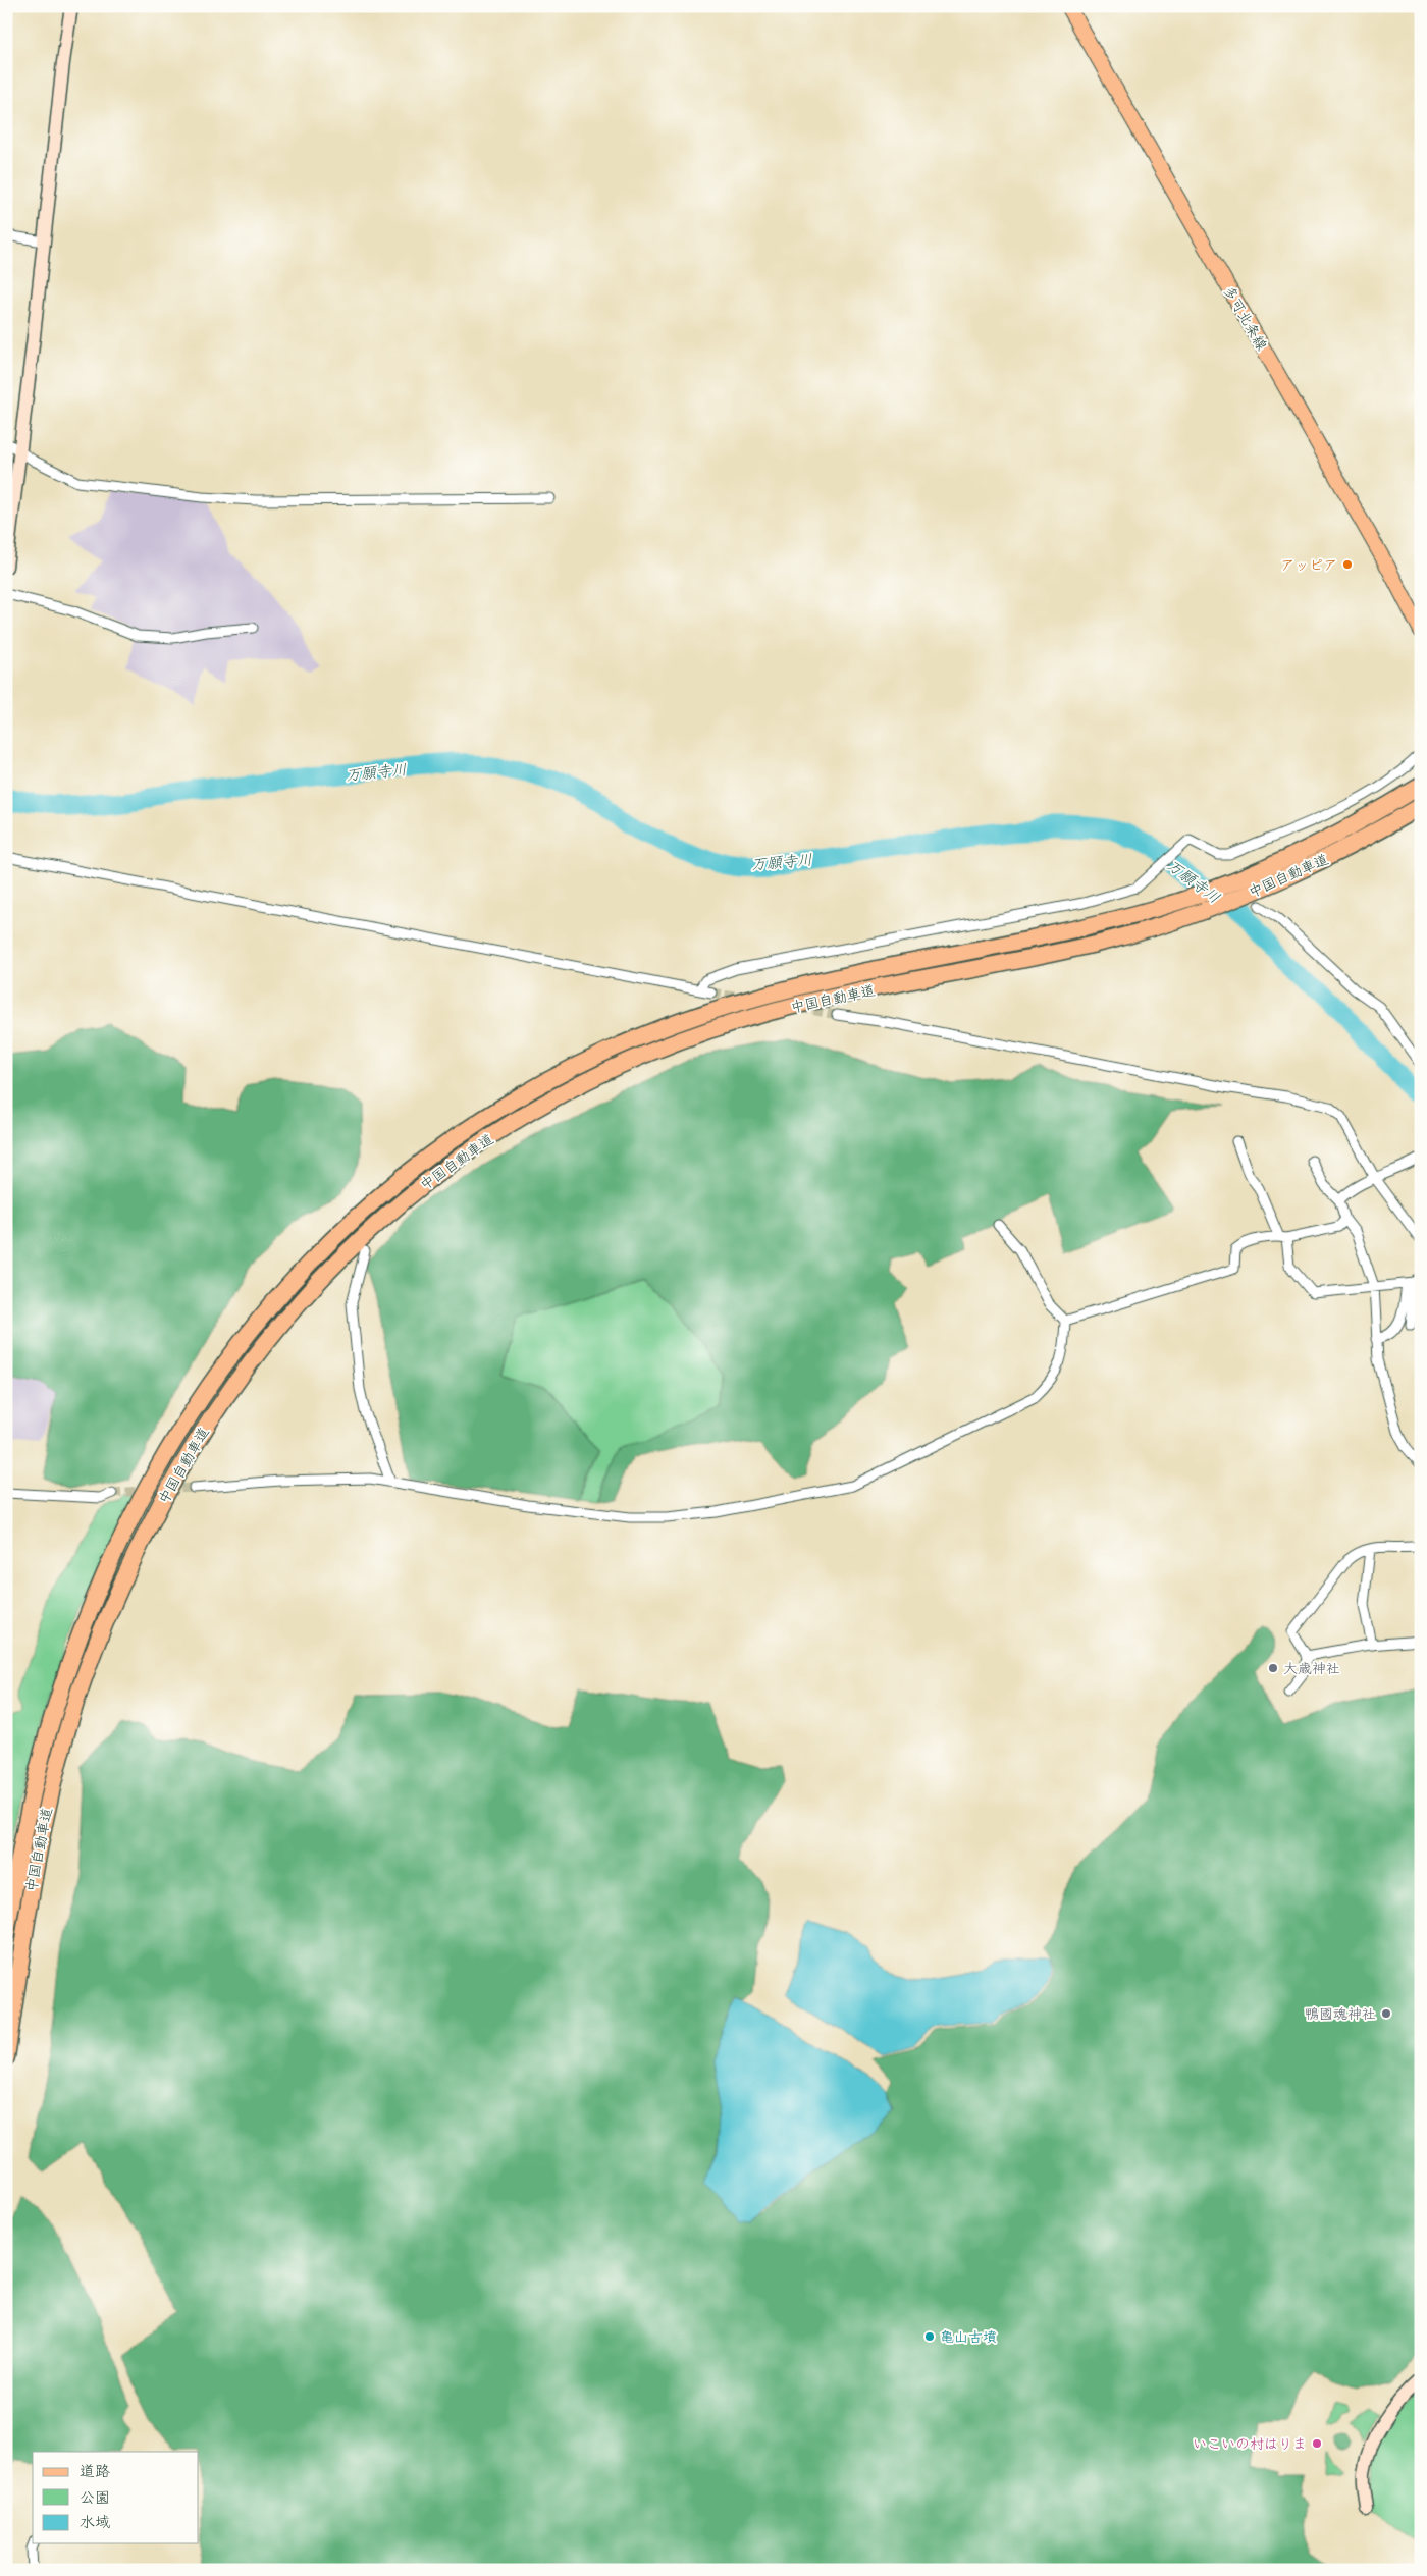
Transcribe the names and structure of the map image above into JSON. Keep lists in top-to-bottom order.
{
  "streets": {
    "highway": ["中国自動車道"],
    "main road": ["多可北条線"]
  },
  "water": ["万願寺川"],
  "places": [
    "アッピア",
    "大歳神社",
    "鴨國魂神社",
    "亀山古墳",
    "いこいの村はりま"
  ],
  "legend": ["道路", "公園", "水域"]
}
